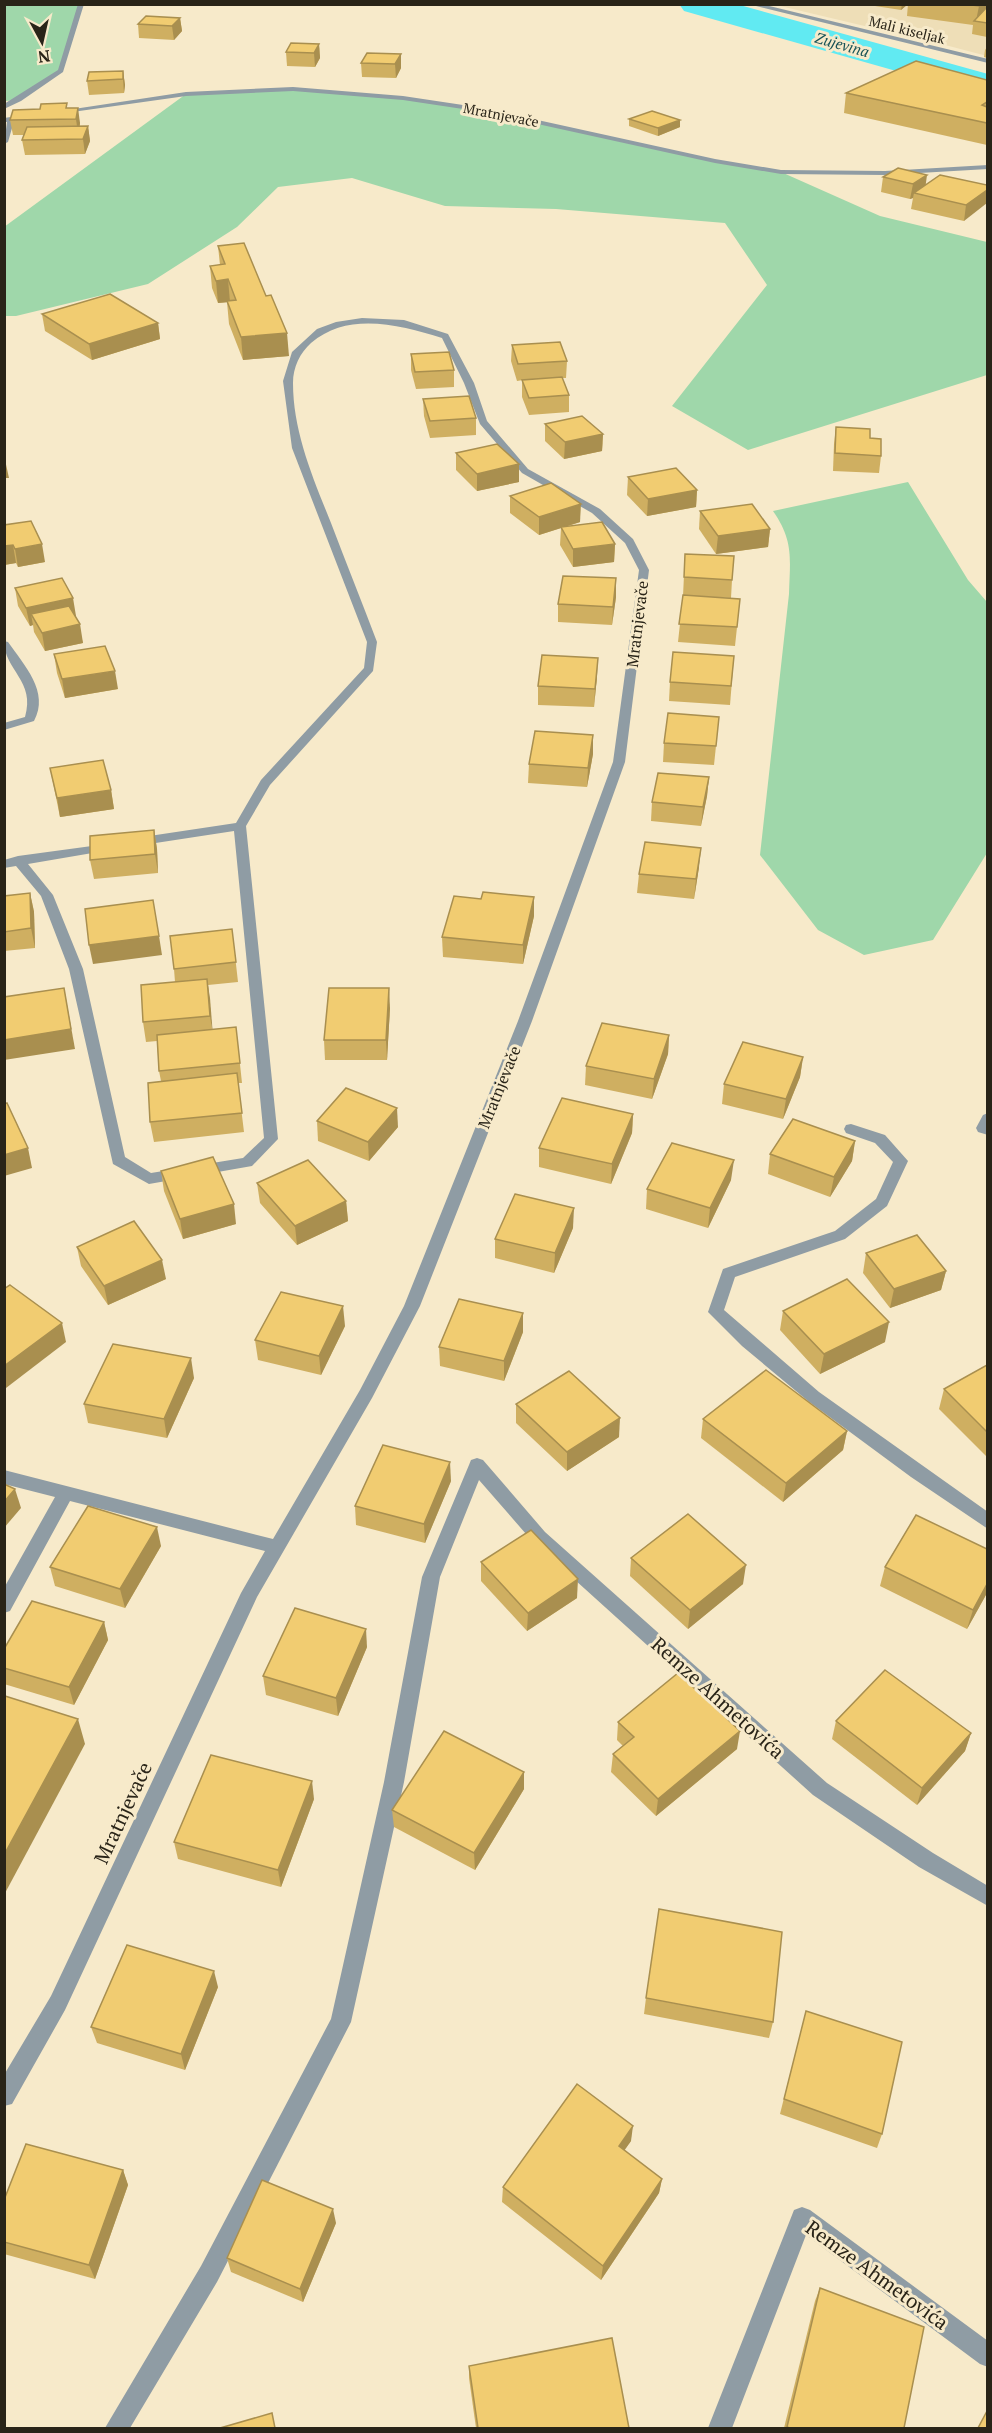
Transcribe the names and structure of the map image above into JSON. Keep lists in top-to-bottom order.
{
  "streets": {
    "street": ["Mali kiseljak", "Mratnjevače", "Remze Ahmetovića"]
  },
  "water": ["Zujevina"],
  "north": "bottom"
}
